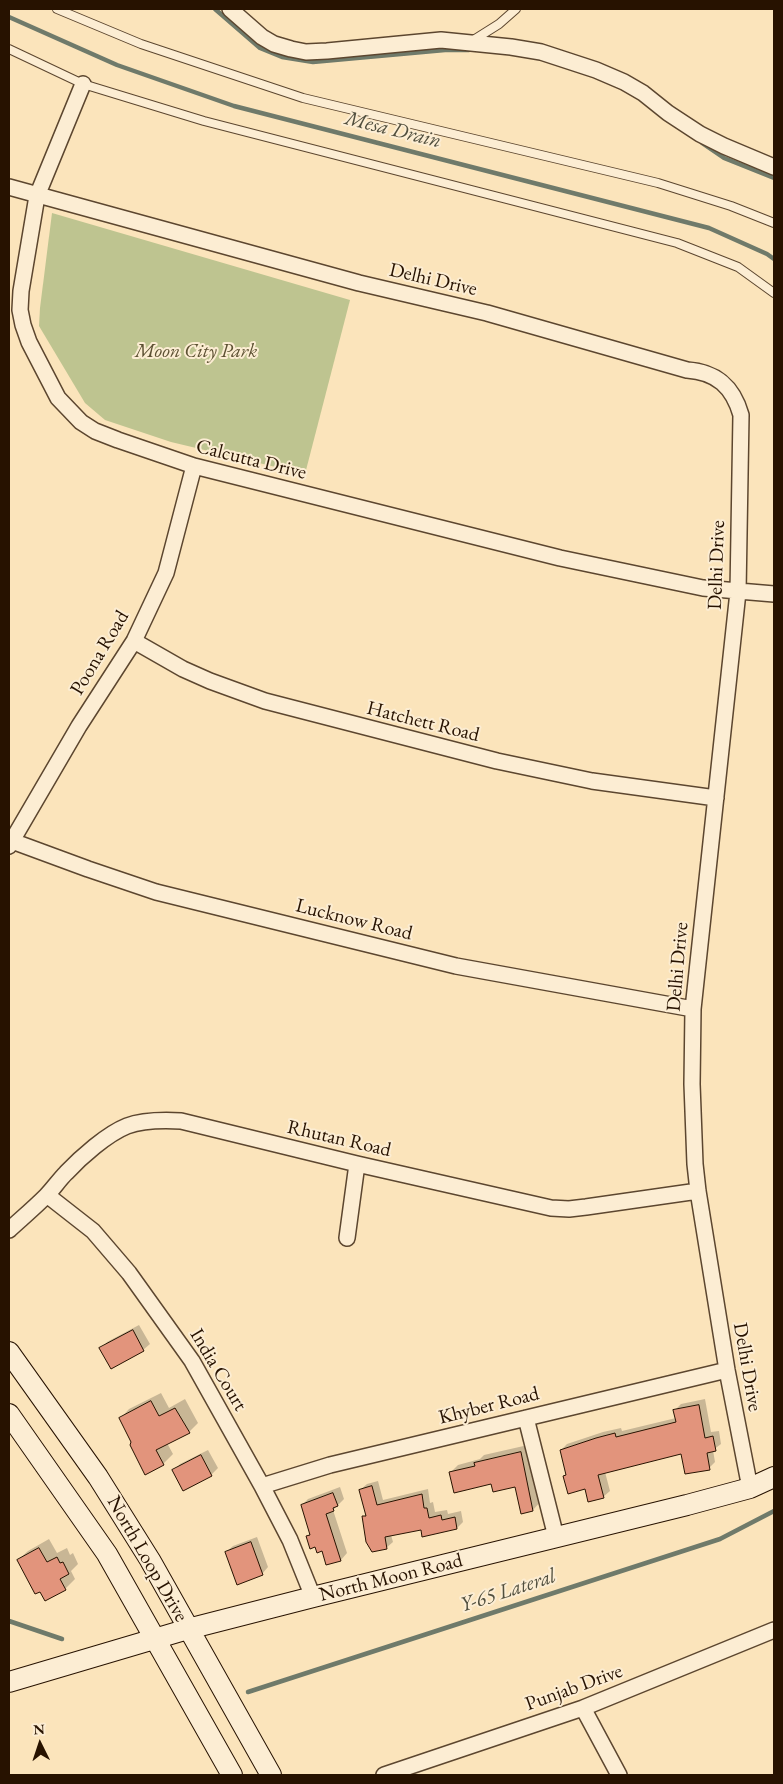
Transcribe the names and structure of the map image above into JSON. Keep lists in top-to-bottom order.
{
  "streets": {
    "main road": ["North Loop Drive", "North Moon Road"],
    "street": [
      "Delhi Drive",
      "Calcutta Drive",
      "Poona Road",
      "Hatchett Road",
      "Lucknow Road",
      "Rhutan Road",
      "India Court",
      "Khyber Road",
      "Punjab Drive"
    ]
  },
  "crossings": [
    ["Delhi Drive", "Calcutta Drive"],
    ["Delhi Drive", "Hatchett Road"],
    ["Delhi Drive", "Lucknow Road"],
    ["Delhi Drive", "Rhutan Road"],
    ["Delhi Drive", "Khyber Road"],
    ["Delhi Drive", "North Moon Road"],
    ["Calcutta Drive", "Poona Road"],
    ["Poona Road", "Hatchett Road"],
    ["Poona Road", "Lucknow Road"],
    ["Rhutan Road", "India Court"],
    ["India Court", "Khyber Road"],
    ["India Court", "North Moon Road"],
    ["North Loop Drive", "North Moon Road"]
  ],
  "water": ["Mesa Drain", "Y-65 Lateral"],
  "parks": ["Moon City Park"],
  "north": "top"
}
